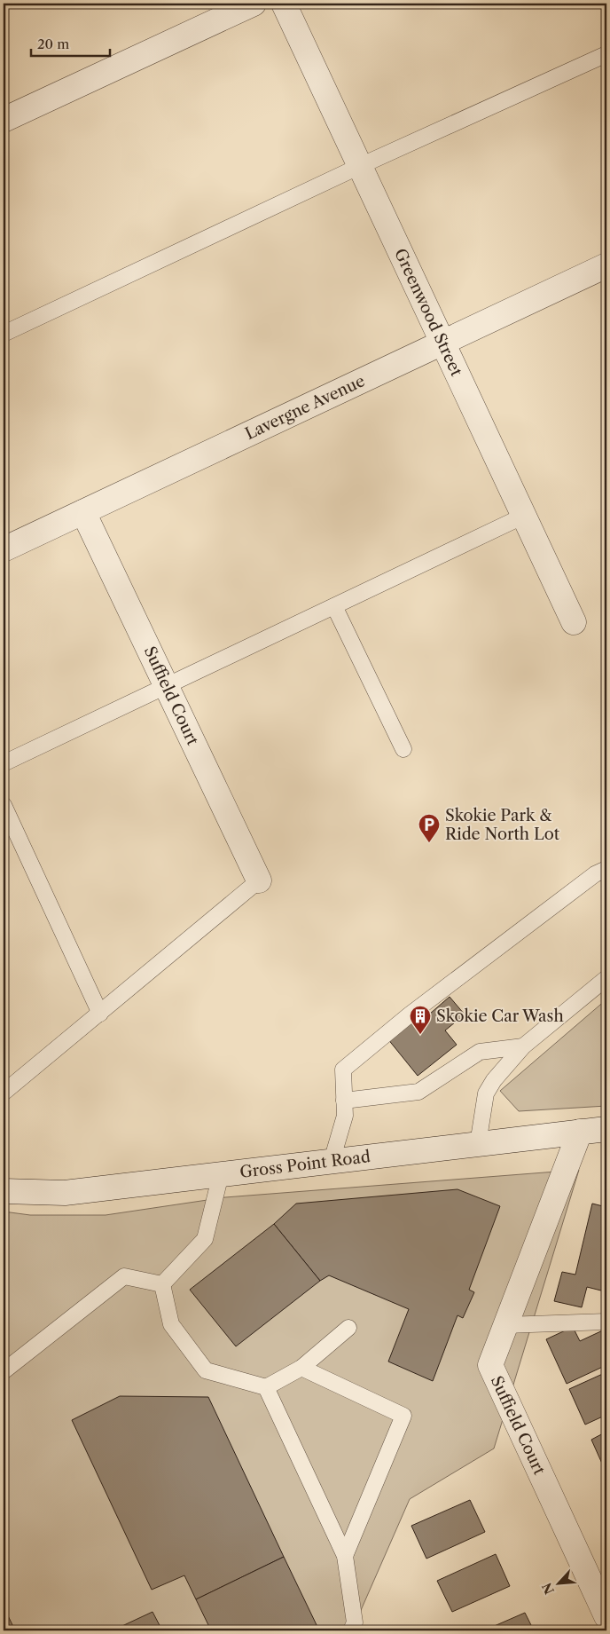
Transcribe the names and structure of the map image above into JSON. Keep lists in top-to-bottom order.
{
  "streets": {
    "street": [
      "Greenwood Street",
      "Lavergne Avenue",
      "Suffield Court",
      "Gross Point Road"
    ]
  },
  "crossings": [
    ["Greenwood Street", "Lavergne Avenue"],
    ["Lavergne Avenue", "Suffield Court"],
    ["Suffield Court", "Gross Point Road"]
  ],
  "places": {
    "parking": ["Skokie Park & Ride North Lot"],
    "building": ["Skokie Car Wash"]
  },
  "scale_bar": "20 m",
  "north": "bottom left"
}
